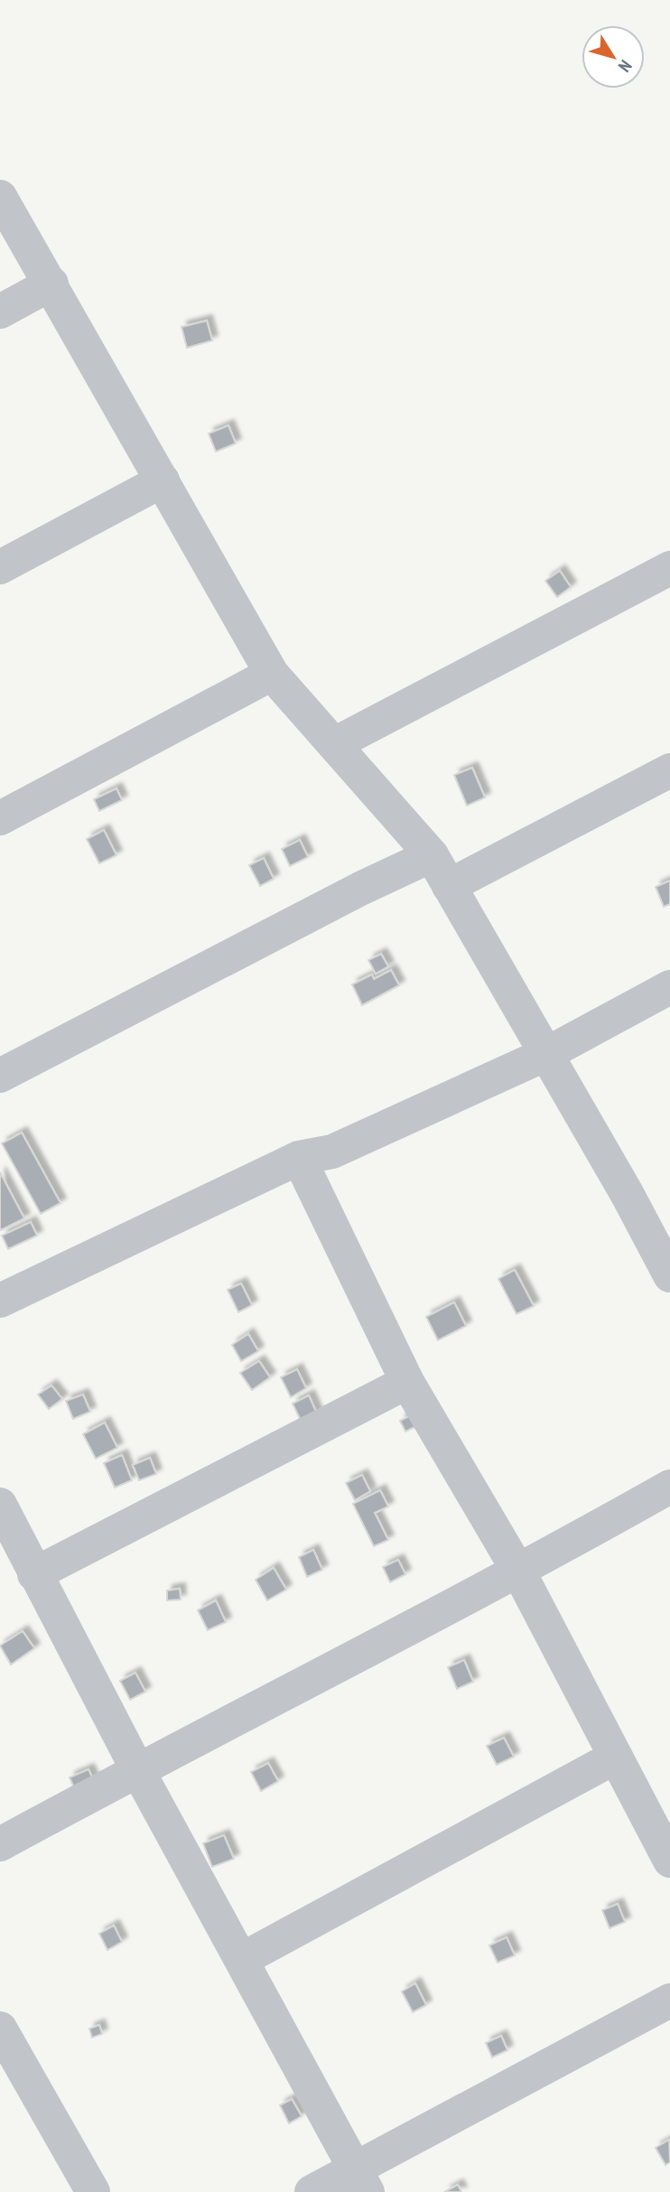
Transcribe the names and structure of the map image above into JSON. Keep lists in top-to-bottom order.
{
  "north": "bottom right"
}
